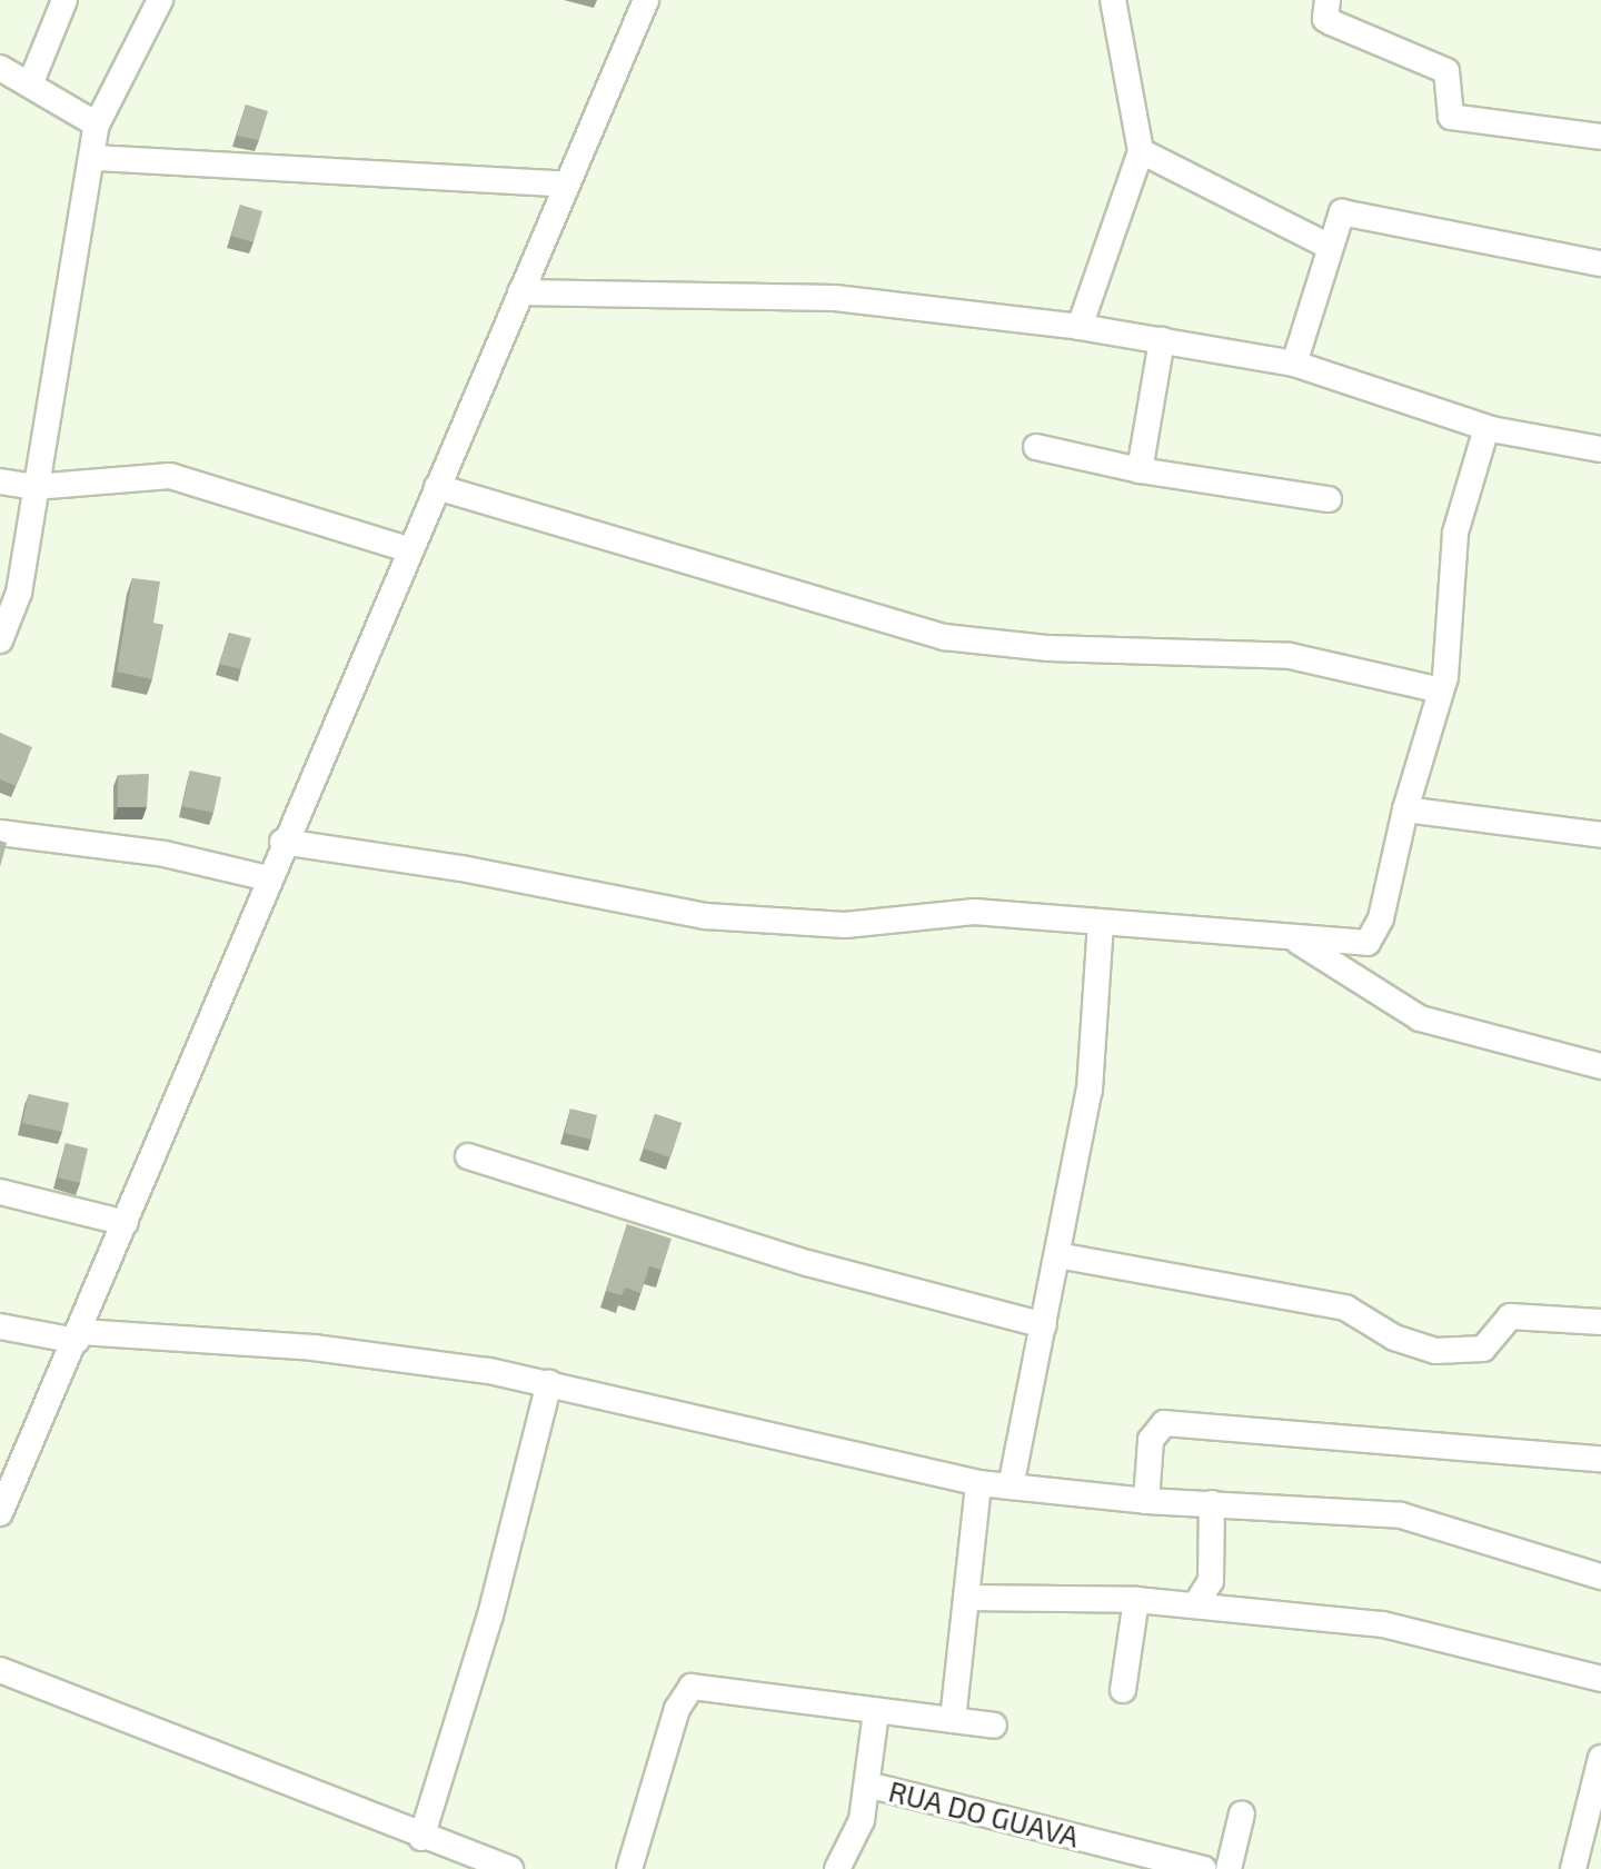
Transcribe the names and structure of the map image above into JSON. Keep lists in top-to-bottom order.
{
  "streets": {
    "street": ["RUA DO GUAVA"]
  }
}
